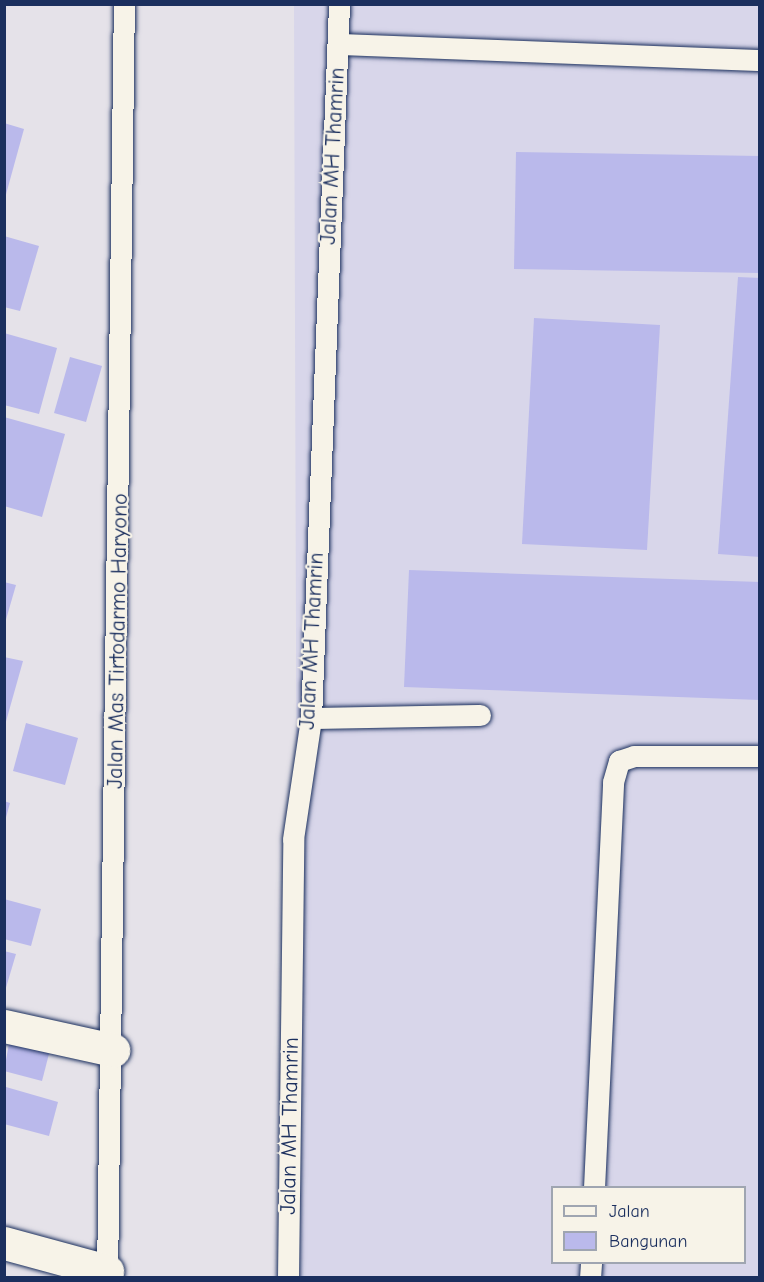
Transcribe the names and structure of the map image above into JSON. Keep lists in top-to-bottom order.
{
  "streets": {
    "lane": ["Jalan MH Thamrin", "Jalan Mas Tirtodarmo Haryono"]
  },
  "legend": ["Jalan", "Bangunan"]
}
